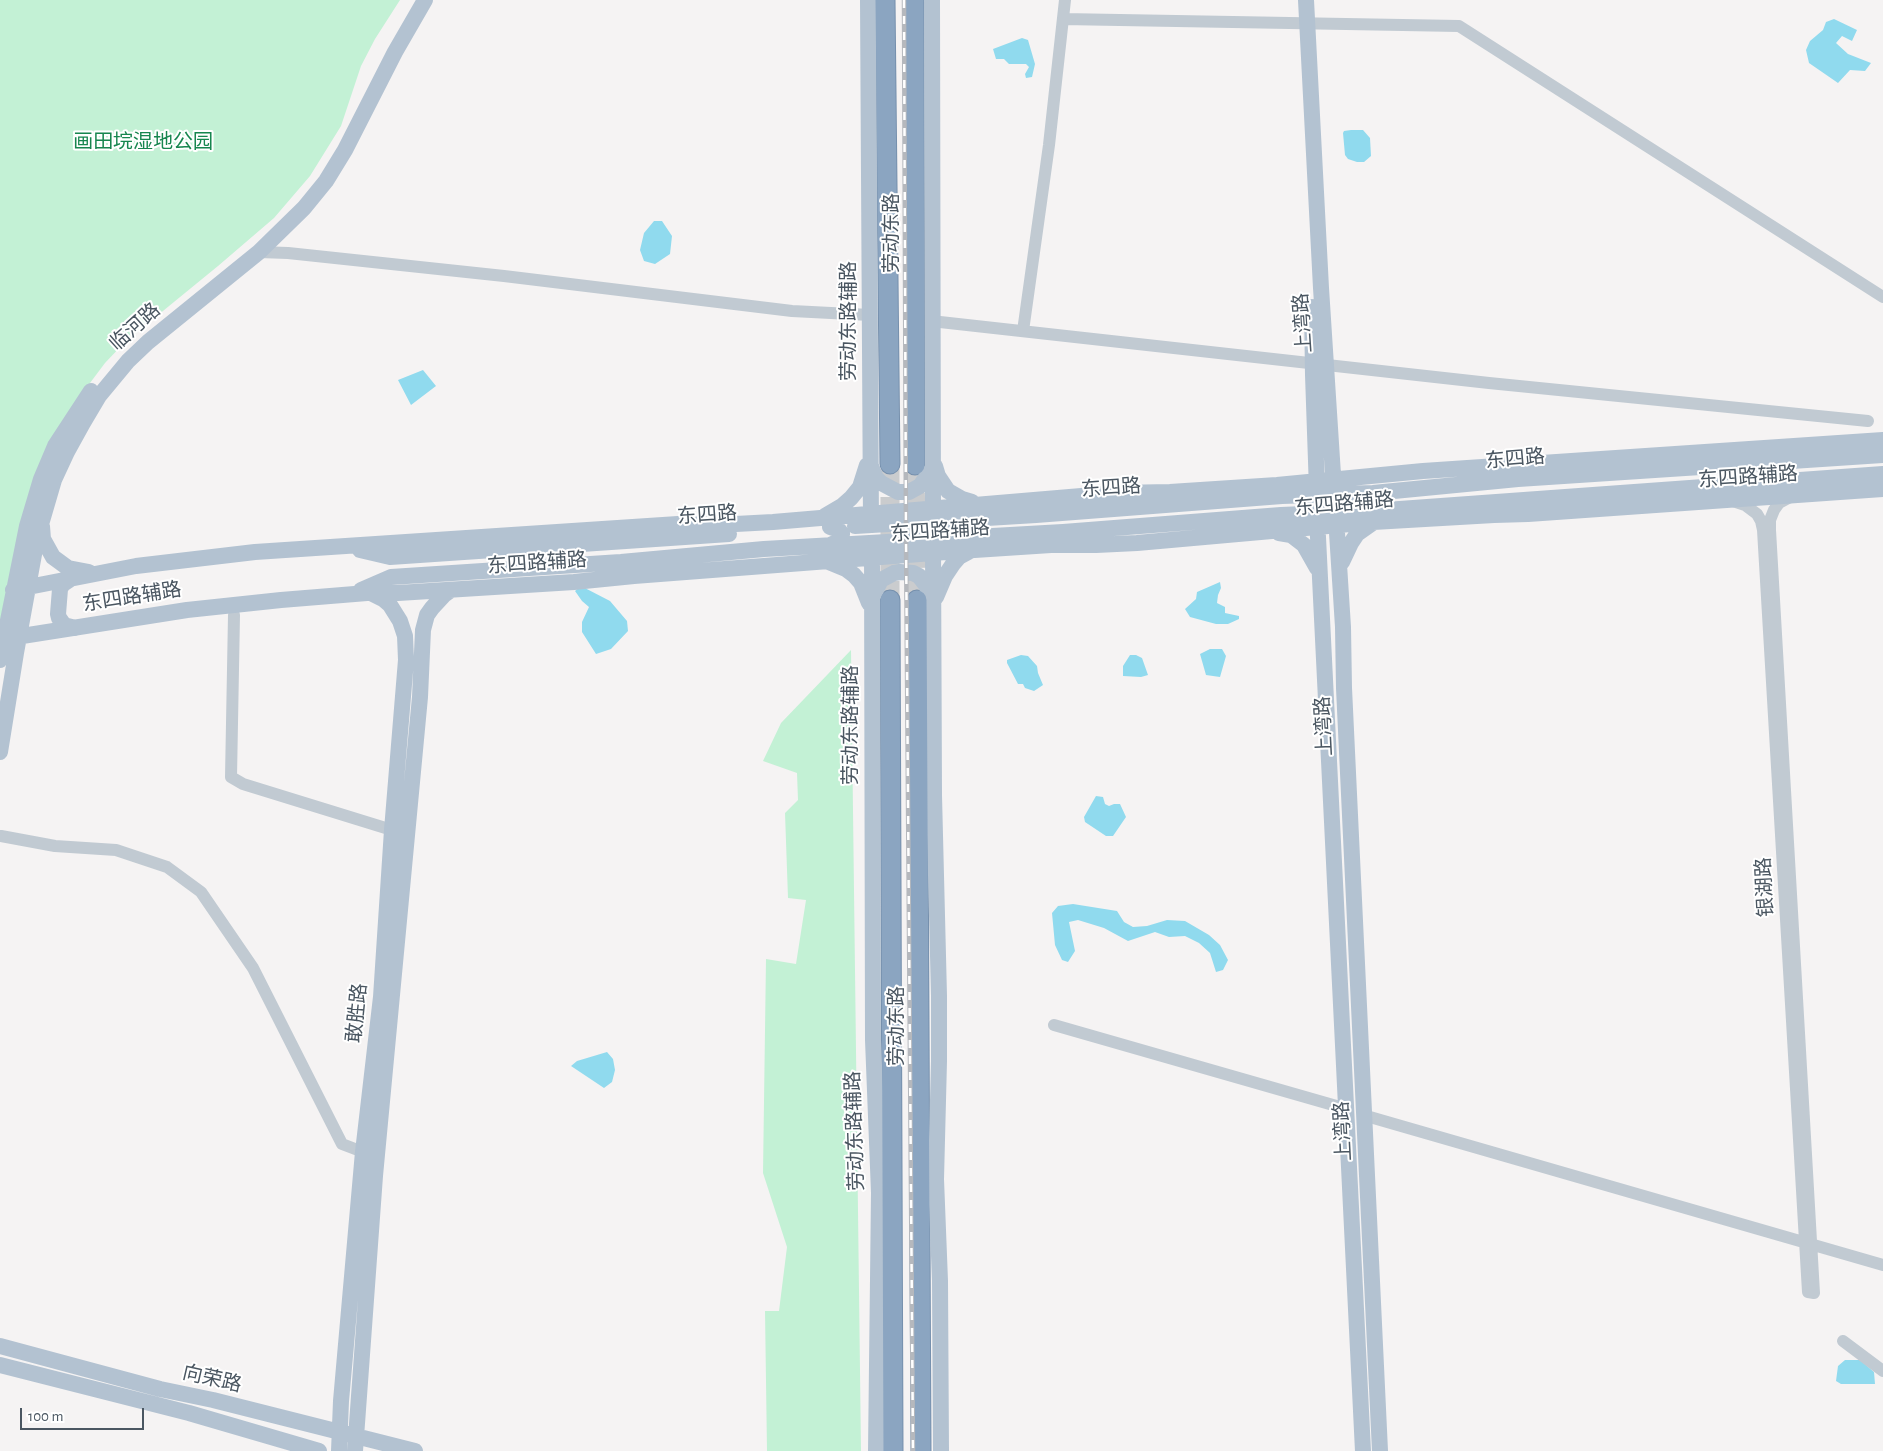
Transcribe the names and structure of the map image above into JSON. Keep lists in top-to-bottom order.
{
  "streets": {
    "highway": ["劳动东路"],
    "main road": [
      "劳动东路辅路",
      "上湾路",
      "临河路",
      "东四路",
      "东四路辅路",
      "敢胜路",
      "向荣路"
    ],
    "street": ["银湖路"]
  },
  "crossings": [
    ["劳动东路", "劳动东路辅路"],
    ["劳动东路辅路", "东四路"],
    ["劳动东路辅路", "东四路辅路"],
    ["上湾路", "东四路"],
    ["上湾路", "东四路辅路"],
    ["临河路", "东四路辅路"],
    ["东四路", "东四路辅路"],
    ["东四路辅路", "银湖路"],
    ["东四路辅路", "敢胜路"],
    ["敢胜路", "向荣路"]
  ],
  "parks": ["画田垸湿地公园"],
  "scale_bar": "100 m"
}
